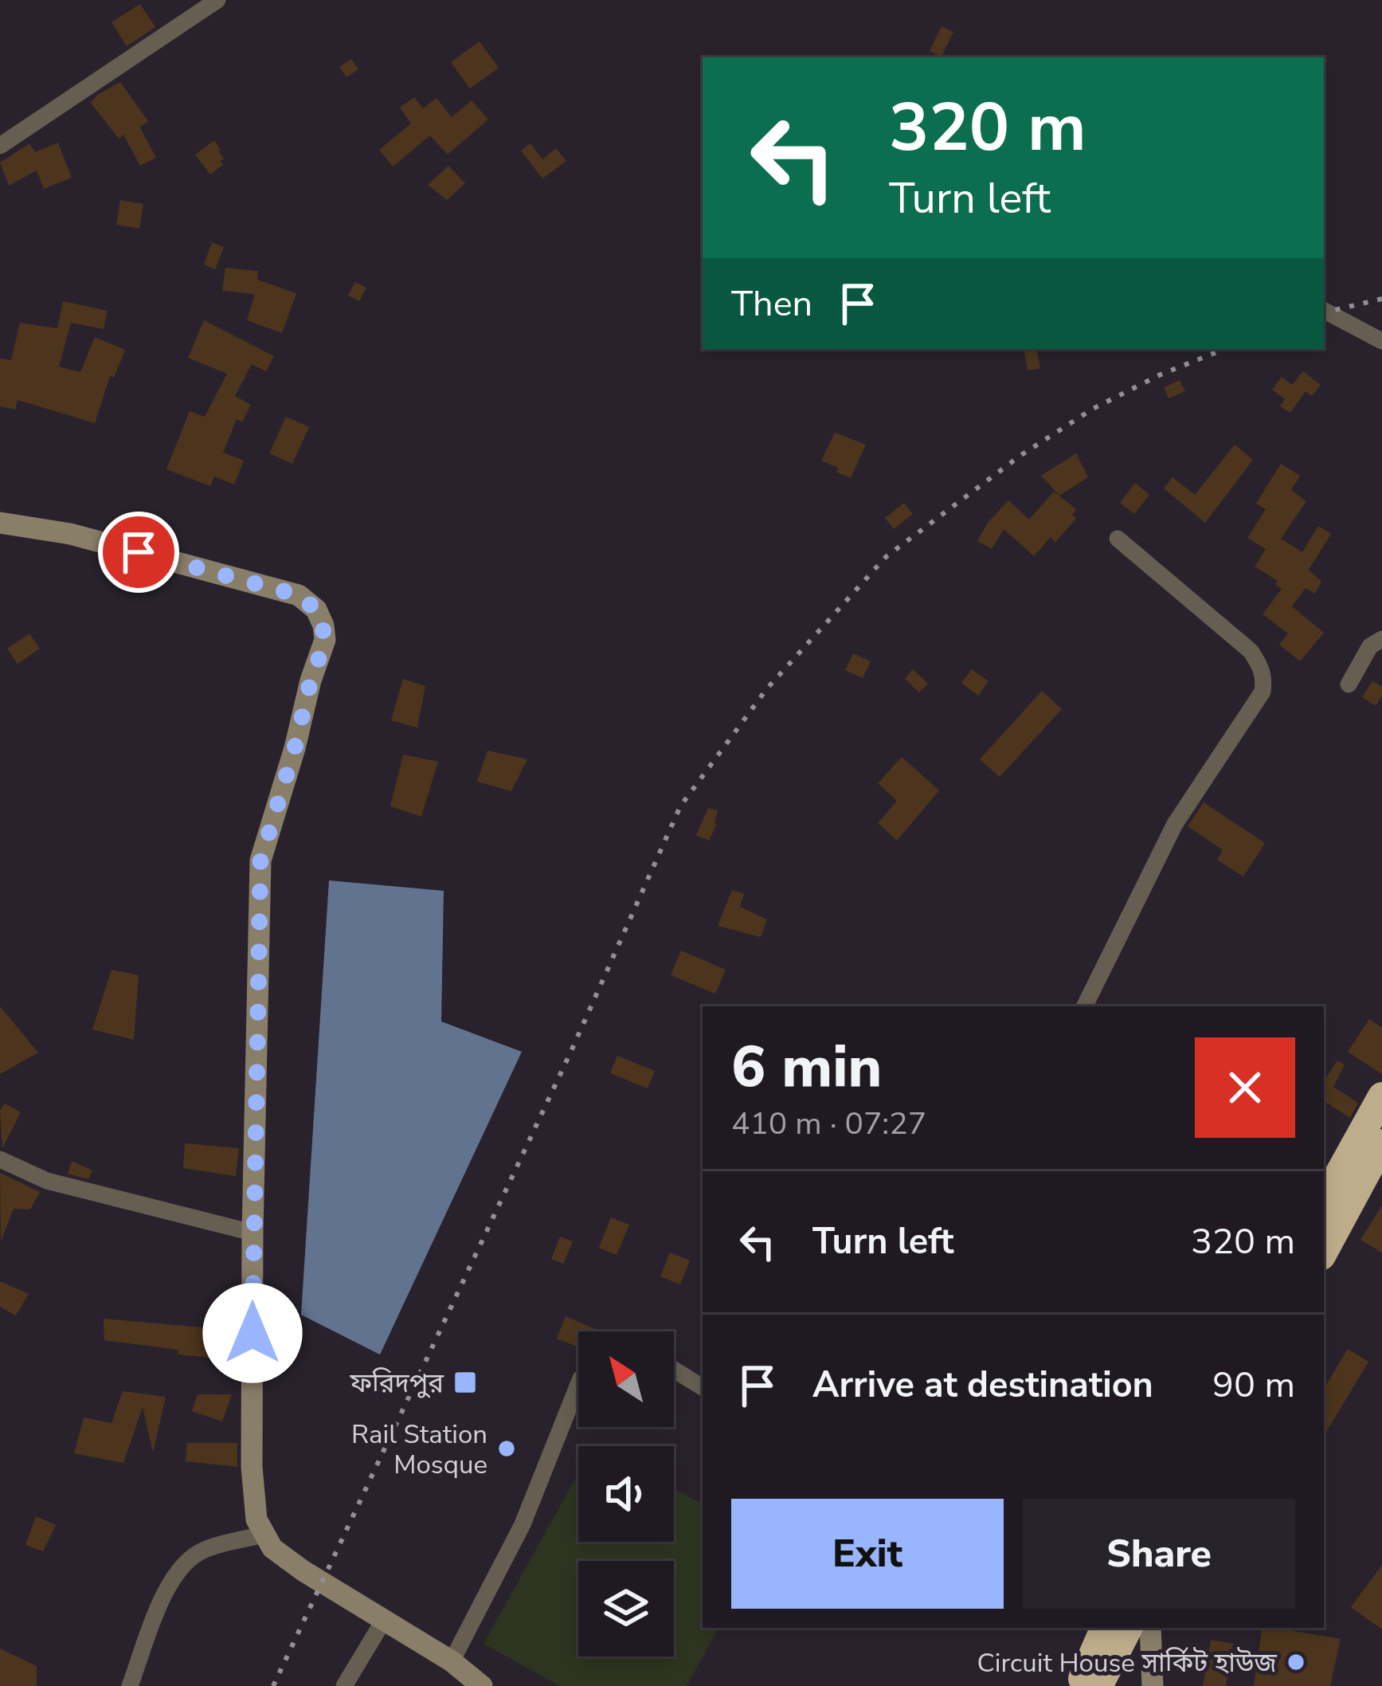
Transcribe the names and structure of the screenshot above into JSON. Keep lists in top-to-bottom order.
{
  "places": {
    "transit": ["ফরিদপুর"],
    "other": ["Rail Station Mosque", "Circuit House সার্কিট হাউজ"]
  },
  "north": "top left",
  "page": {
    "turn": ["320 m", "Turn left"],
    "then": "Then",
    "heading": ["6 min", "410 m · 07:27"],
    "list": [
      {
        "name": "Turn left",
        "value": "320 m"
      },
      {
        "name": "Arrive at destination",
        "value": "90 m"
      }
    ],
    "buttons": ["Exit", "Share"]
  }
}
